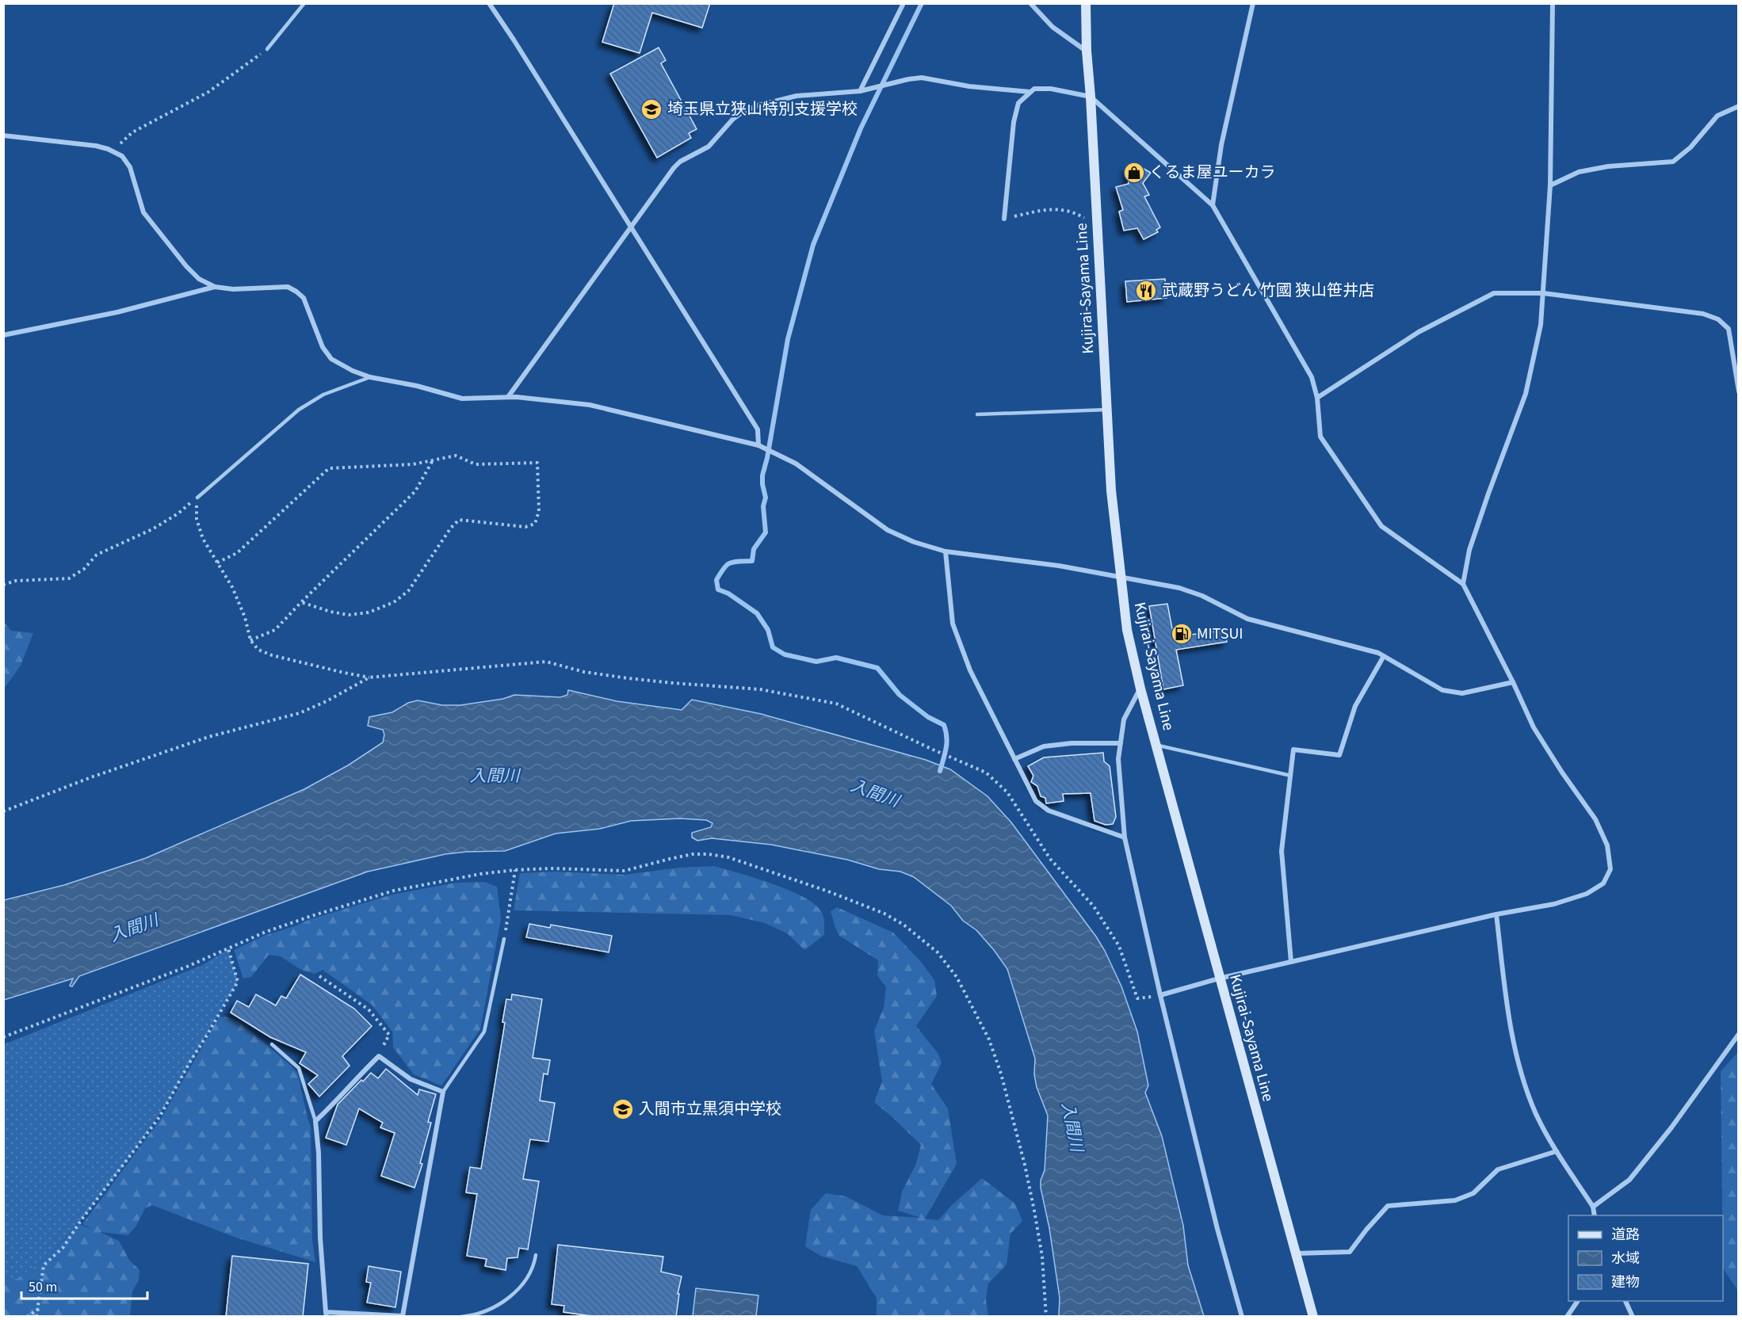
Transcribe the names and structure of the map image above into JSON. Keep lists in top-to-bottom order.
{
  "streets": {
    "main road": ["Kujirai-Sayama Line"]
  },
  "water": ["入間川"],
  "places": {
    "school or university": ["埼玉県立狭山特別支援学校", "入間市立黒須中学校"],
    "shop": ["くるま屋ユーカラ"],
    "restaurant": ["武蔵野うどん 竹國 狭山笹井店"],
    "fuel station": ["MITSUI"]
  },
  "legend": ["道路", "水域", "建物"],
  "scale_bar": "50 m"
}
